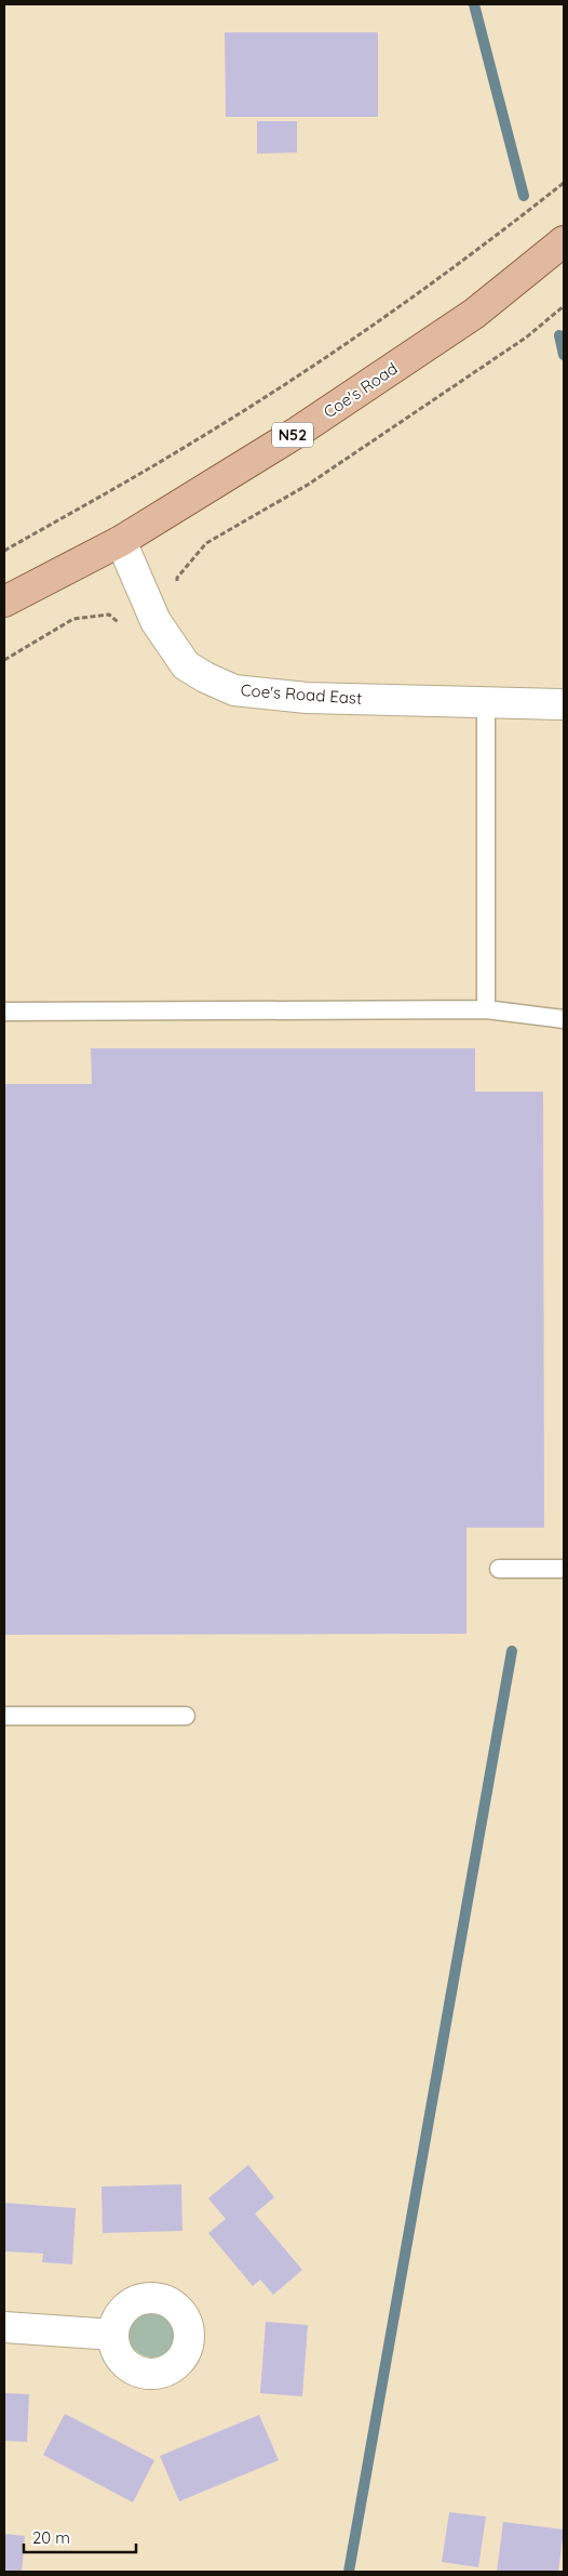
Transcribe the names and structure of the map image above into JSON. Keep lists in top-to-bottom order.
{
  "streets": {
    "main road": ["Coe's Road", "N52"],
    "street": ["Coe's Road East"]
  },
  "crossings": [
    ["Coe's Road", "Coe's Road East"]
  ],
  "scale_bar": "20 m"
}
